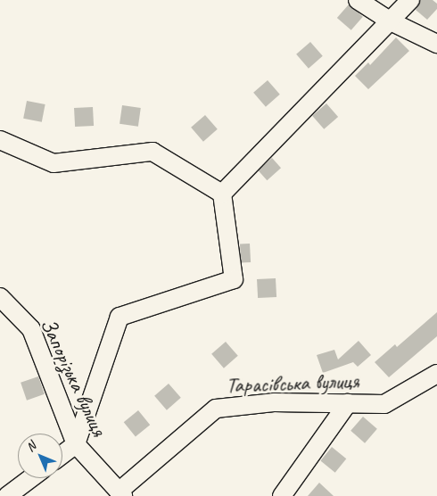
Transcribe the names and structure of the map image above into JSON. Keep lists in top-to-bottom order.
{
  "streets": {
    "street": ["Запорізька вулиця", "Тарасівська вулиця"]
  },
  "crossings": [
    ["Запорізька вулиця", "Тарасівська вулиця"]
  ],
  "north": "top left"
}
